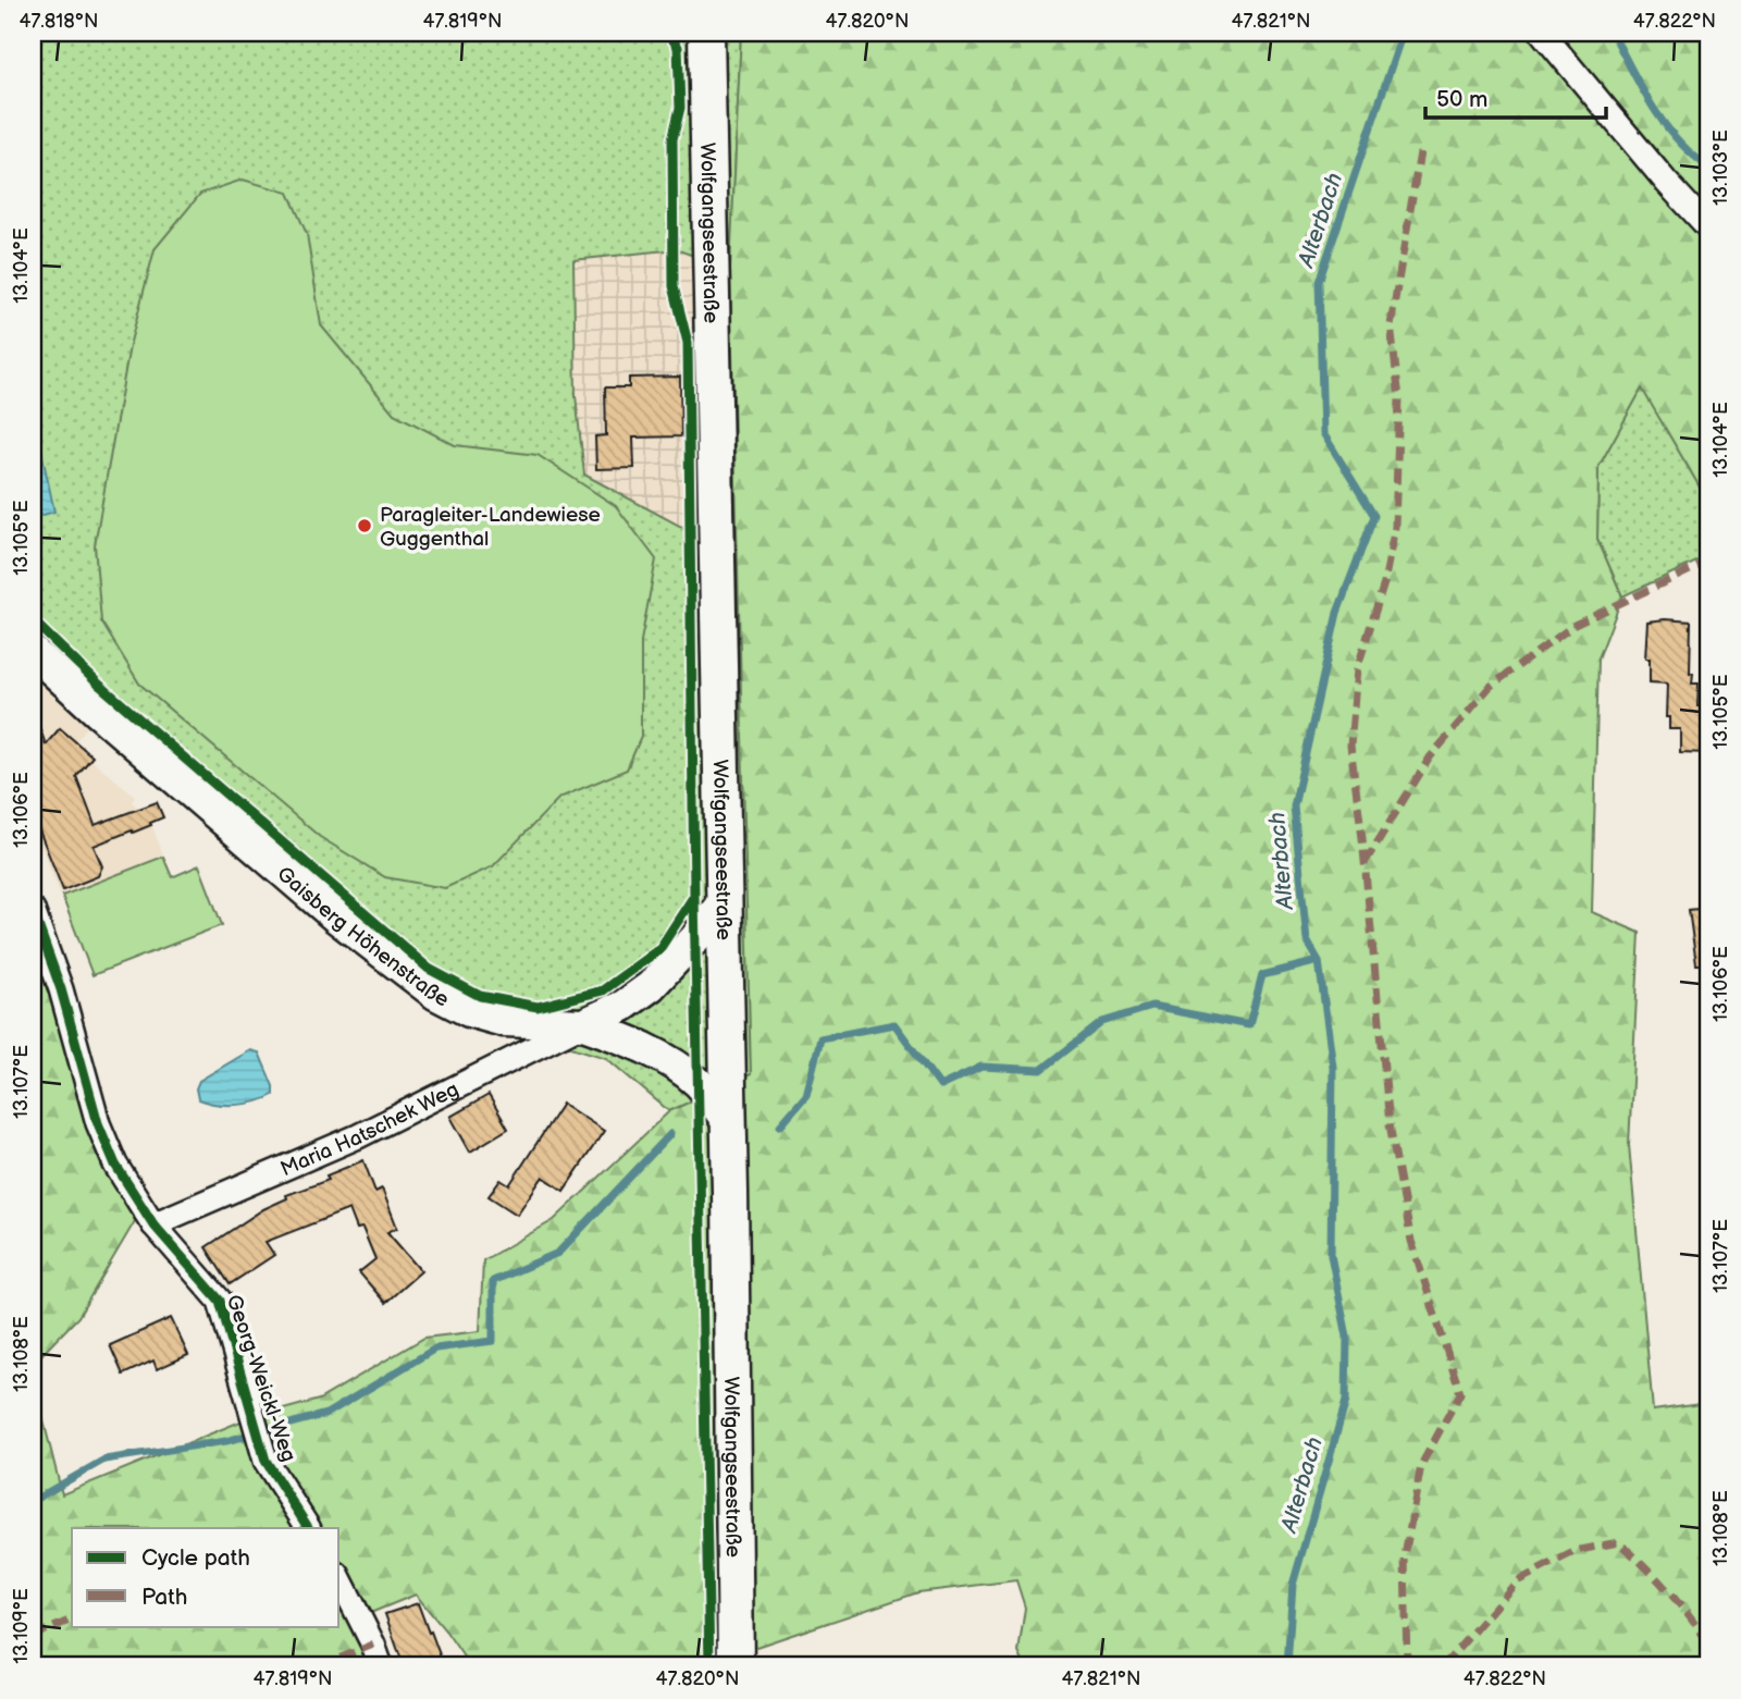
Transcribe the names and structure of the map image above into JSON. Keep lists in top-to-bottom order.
{
  "streets": {
    "main road": ["Wolfgangseestraße", "Gaisberg Höhenstraße"],
    "street": ["Maria Hatschek Weg", "Georg-Weickl-Weg"]
  },
  "crossings": [
    ["Wolfgangseestraße", "Gaisberg Höhenstraße"],
    ["Gaisberg Höhenstraße", "Maria Hatschek Weg"],
    ["Maria Hatschek Weg", "Georg-Weickl-Weg"]
  ],
  "water": ["Alterbach"],
  "places": ["Paragleiter-Landewiese Guggenthal"],
  "legend": ["Cycle path", "Path"],
  "scale_bar": "50 m",
  "coordinates": [
    "47.818°N",
    "47.819°N",
    "47.820°N",
    "47.821°N",
    "47.822°N",
    "13.103°E",
    "13.104°E",
    "13.105°E",
    "13.106°E",
    "13.107°E",
    "13.108°E",
    "13.109°E"
  ]
}
